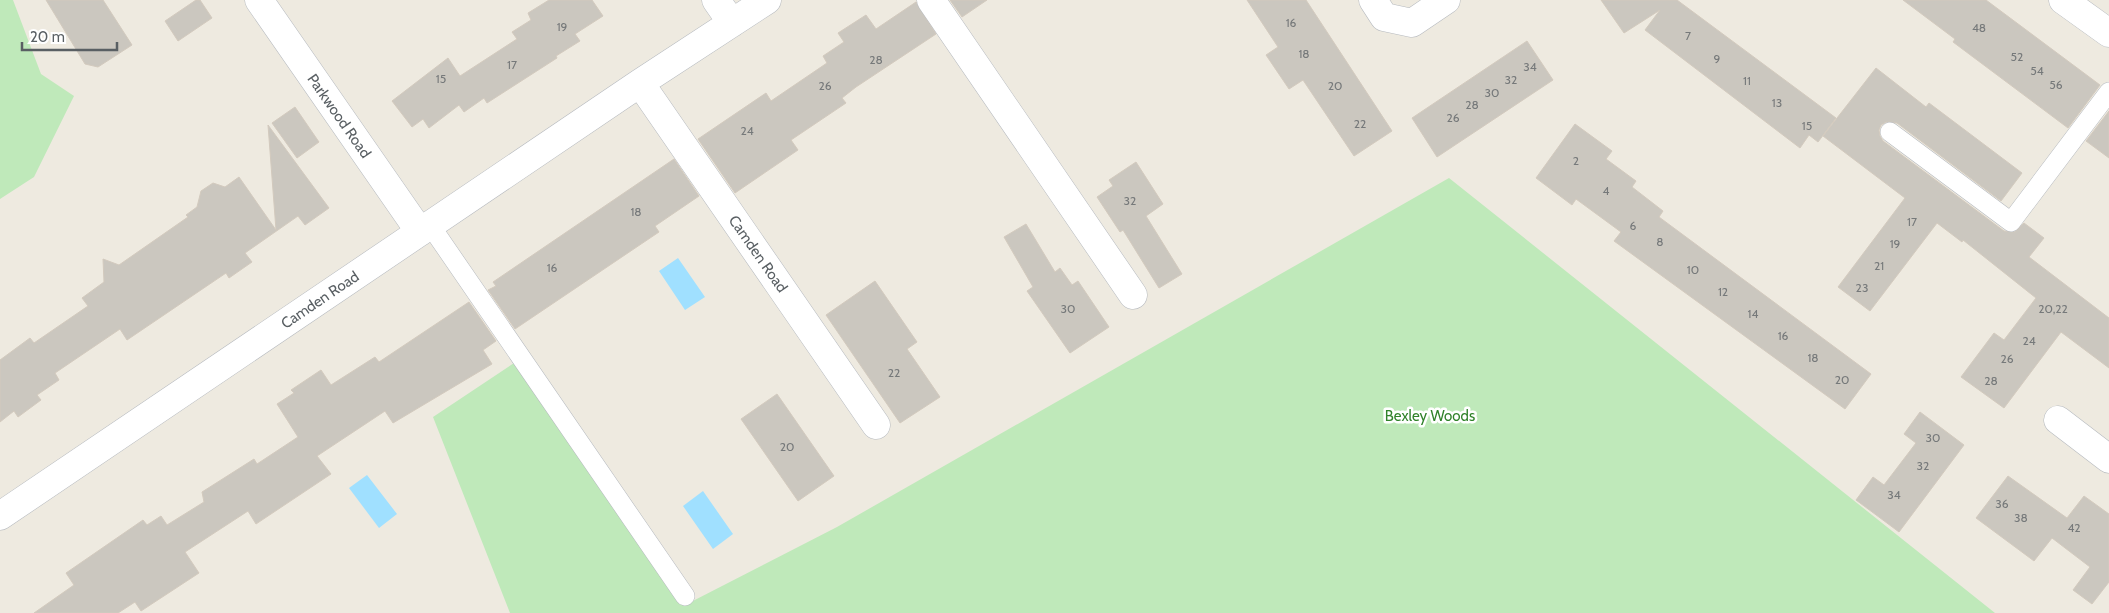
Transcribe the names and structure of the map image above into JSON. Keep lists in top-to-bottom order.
{
  "streets": {
    "street": ["Parkwood Road", "Camden Road"]
  },
  "crossings": [
    ["Parkwood Road", "Camden Road"]
  ],
  "parks": ["Bexley Woods"],
  "house_numbers": [
    "16",
    "19",
    "48",
    "7",
    "18",
    "52",
    "9",
    "28",
    "17",
    "34",
    "54",
    "15",
    "32",
    "11",
    "56",
    "26",
    "20",
    "30",
    "13",
    "28",
    "26",
    "22",
    "15",
    "24",
    "2",
    "4",
    "32",
    "18",
    "17",
    "6",
    "8",
    "19",
    "21",
    "16",
    "10",
    "23",
    "12",
    "30",
    "20,22",
    "14",
    "16",
    "24",
    "18",
    "26",
    "22",
    "20",
    "28",
    "30",
    "20",
    "32",
    "34",
    "36",
    "38",
    "42"
  ],
  "scale_bar": "20 m"
}
